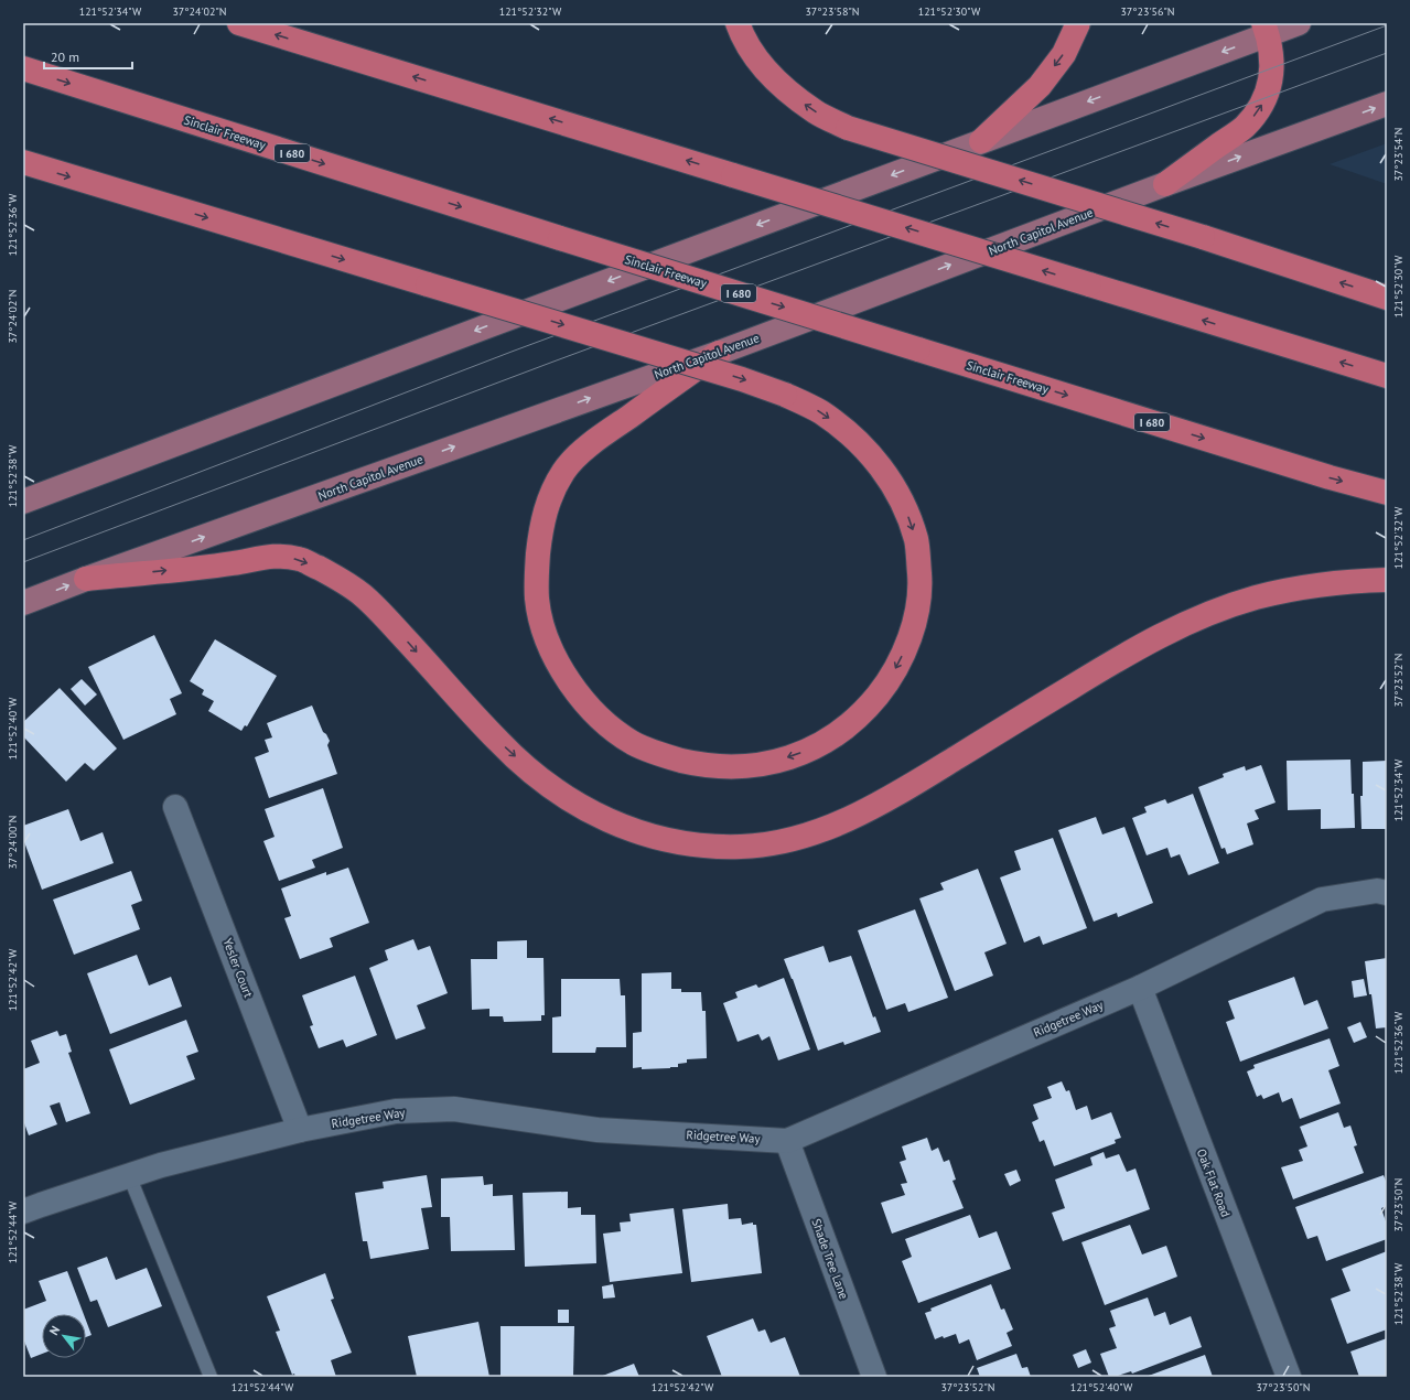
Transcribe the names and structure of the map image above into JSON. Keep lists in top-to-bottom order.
{
  "streets": {
    "highway": ["Sinclair Freeway", "I 680"],
    "main road": ["North Capitol Avenue"],
    "street": [
      "Yesler Court",
      "Ridgetree Way",
      "Oak Flat Road",
      "Shade Tree Lane"
    ]
  },
  "crossings": [
    ["Yesler Court", "Ridgetree Way"],
    ["Ridgetree Way", "Oak Flat Road"],
    ["Ridgetree Way", "Shade Tree Lane"]
  ],
  "scale_bar": "20 m",
  "north": "top left",
  "coordinates": [
    "121°52'34\"W",
    "37°24'02\"N",
    "121°52'32\"W",
    "37°23'58\"N",
    "121°52'30\"W",
    "37°23'56\"N",
    "37°23'54\"N",
    "121°52'36\"W",
    "121°52'38\"W",
    "37°23'52\"N",
    "121°52'40\"W",
    "37°24'00\"N",
    "121°52'42\"W",
    "37°23'50\"N",
    "121°52'44\"W"
  ]
}
